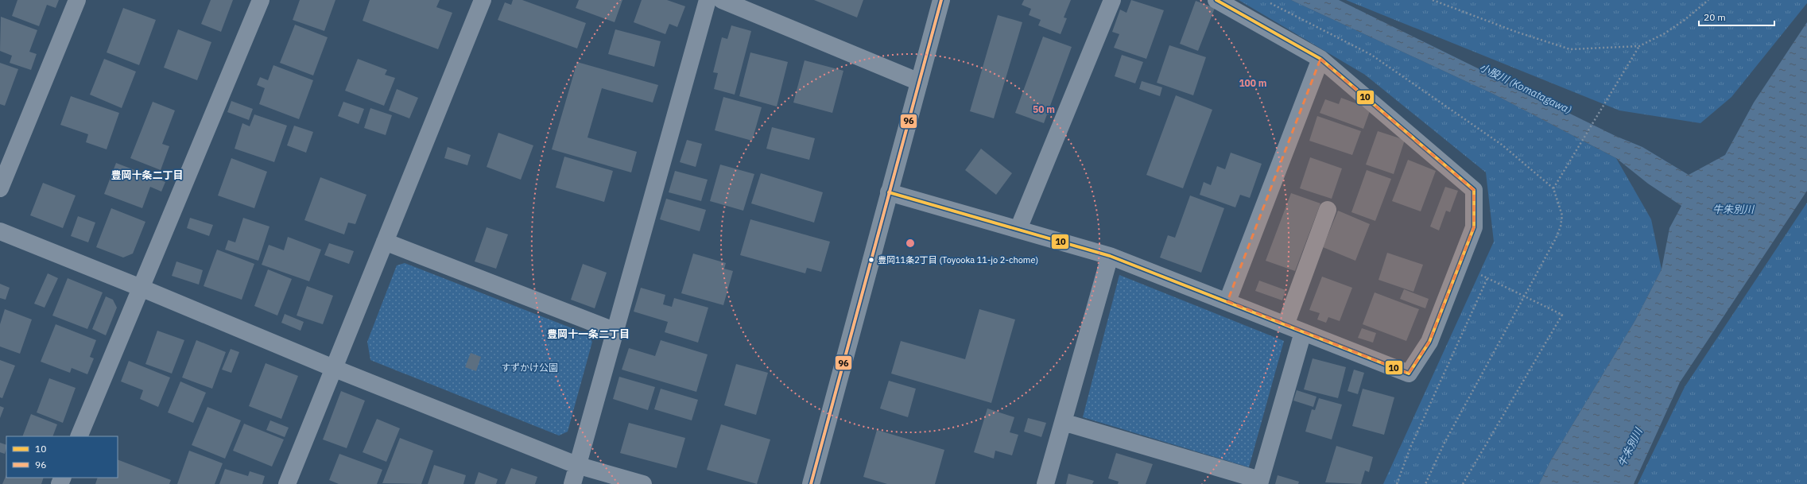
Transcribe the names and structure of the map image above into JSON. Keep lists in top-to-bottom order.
{
  "districts": ["豊岡十条二丁目", "豊岡十一条二丁目"],
  "water": ["小股川 (Komatagawa)", "牛朱別川"],
  "parks": ["すずかけ公園"],
  "places": ["豊岡11条2丁目 (Toyooka 11-jo 2-chome)"],
  "lines": ["transit line 10", "transit line 96"],
  "legend": ["10", "96"],
  "scale_bar": "20 m",
  "rings": ["100 m", "50 m"]
}
